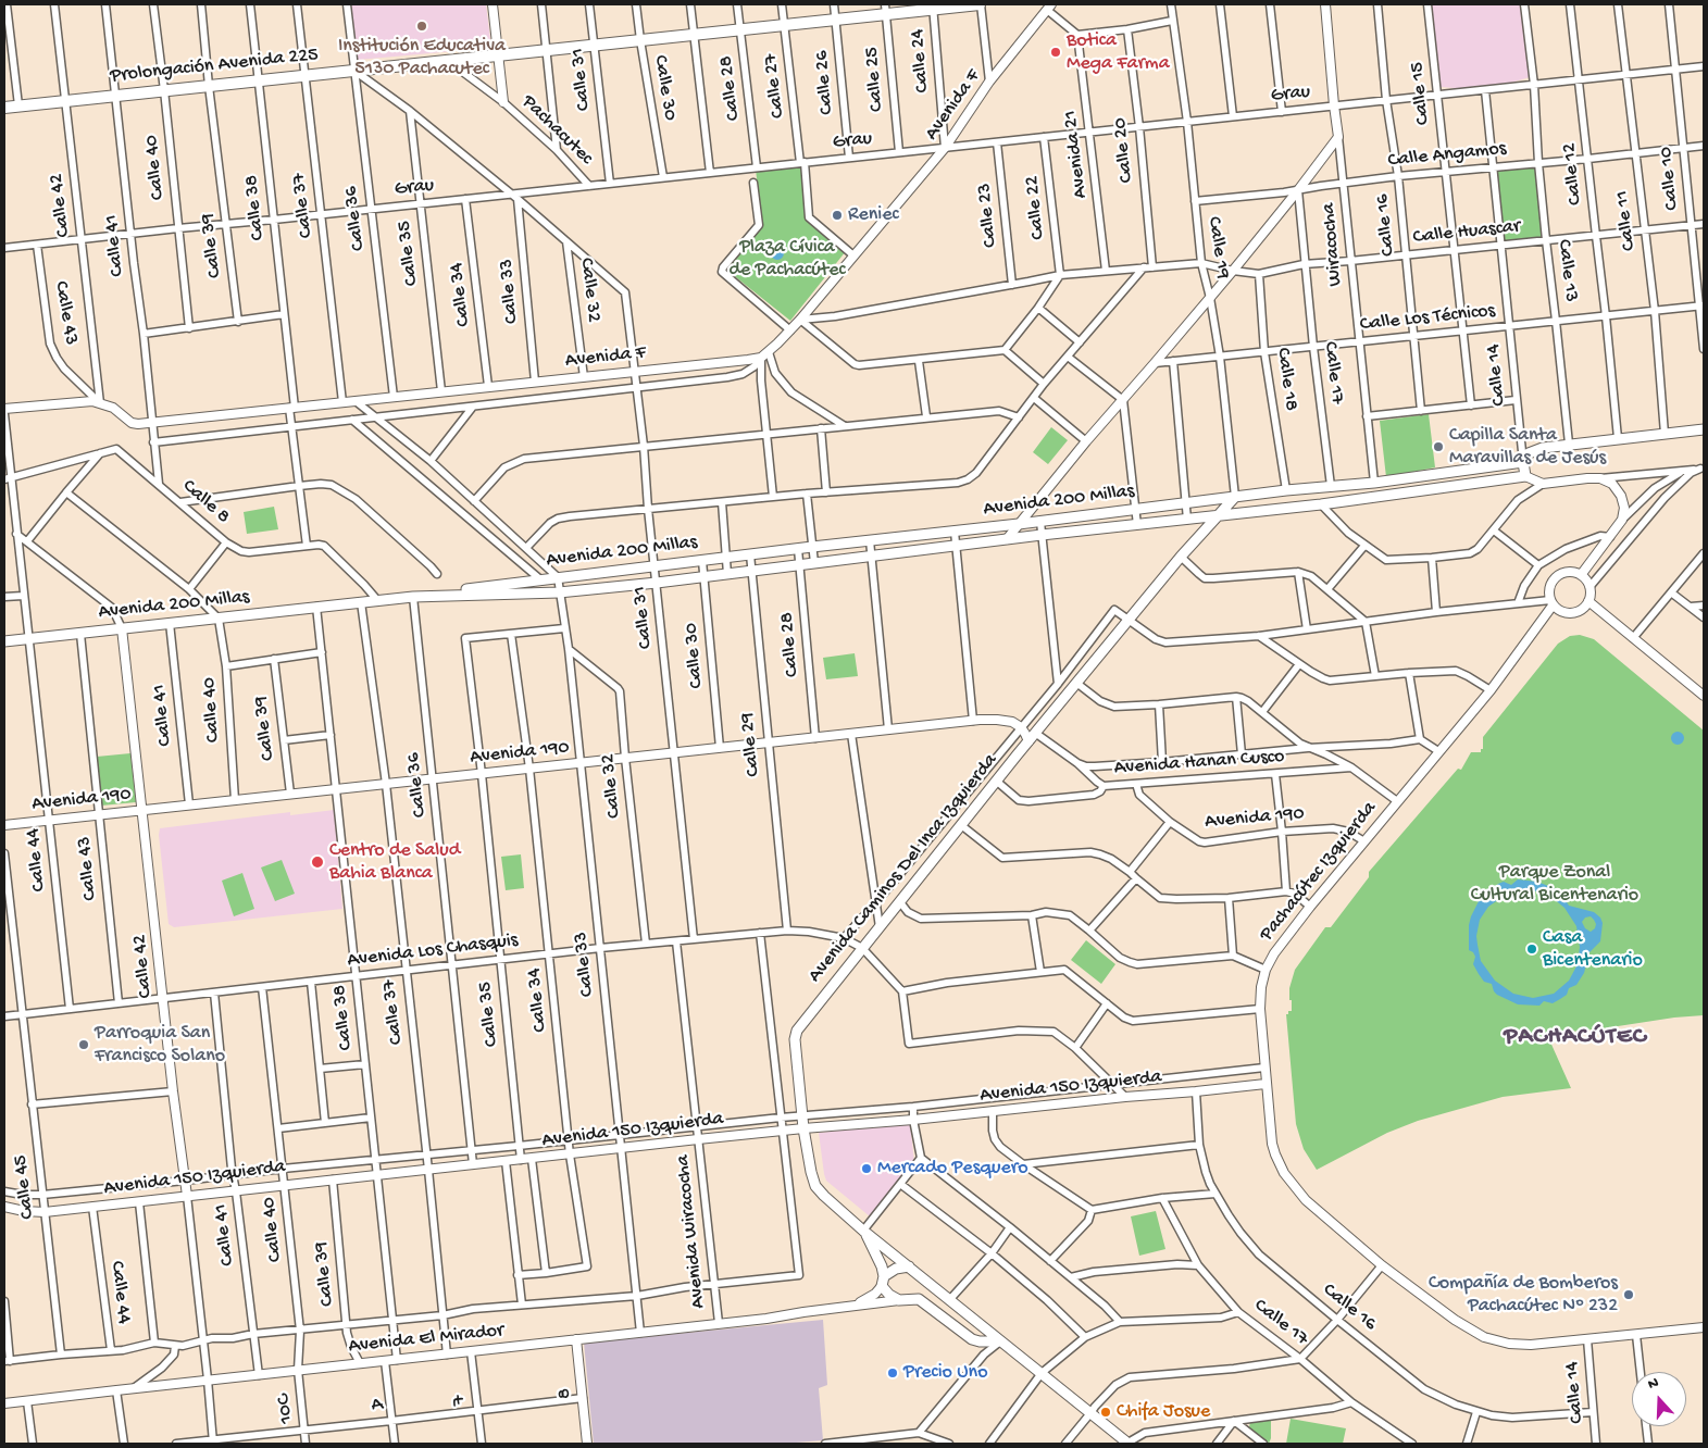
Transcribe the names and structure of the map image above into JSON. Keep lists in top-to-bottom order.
{
  "streets": {
    "main road": ["Prolongación Avenida 225", "Avenida 200 Millas", "Avenida Caminos Del Inca Izquierda"],
    "street": [
      "Calle 24",
      "Calle 31",
      "Calle 25",
      "Calle 26",
      "Calle 27",
      "Calle 30",
      "Calle 28",
      "Calle 15",
      "Grau",
      "Avenida F",
      "Pachacutec",
      "Calle 20",
      "Avenida 21",
      "Calle Angamos",
      "Calle 40",
      "Calle 12",
      "Calle 10",
      "Calle 42",
      "Calle 37",
      "Calle 38",
      "Calle 22",
      "Calle 23",
      "Calle 36",
      "Calle 11",
      "Calle 16",
      "Calle Huascar",
      "Wiracocha",
      "Calle 41",
      "Calle 39",
      "Calle 19",
      "Calle 35",
      "Calle 13",
      "Calle 32",
      "Calle 33",
      "Calle 34",
      "Calle 43",
      "Calle Los Técnicos",
      "Calle 17",
      "Calle 14",
      "Calle 18",
      "Calle 8",
      "Calle 29",
      "Avenida 190",
      "Avenida Hanan Cusco",
      "Calle 44",
      "Pachacútec Izquierda",
      "Avenida Los Chasquis",
      "Avenida 150 Izquierda",
      "Calle 45",
      "Avenida Wiracocha",
      "Avenida El Mirador",
      "8",
      "7",
      "A",
      "10C"
    ]
  },
  "crossings": [
    ["Calle 24", "Prolongación Avenida 225"],
    ["Calle 24", "Grau"],
    ["Calle 24", "Avenida F"],
    ["Prolongación Avenida 225", "Calle 31"],
    ["Prolongación Avenida 225", "Calle 25"],
    ["Prolongación Avenida 225", "Calle 26"],
    ["Prolongación Avenida 225", "Calle 27"],
    ["Prolongación Avenida 225", "Calle 30"],
    ["Prolongación Avenida 225", "Calle 28"],
    ["Prolongación Avenida 225", "Pachacutec"],
    ["Prolongación Avenida 225", "Calle 40"],
    ["Prolongación Avenida 225", "Calle 42"],
    ["Prolongación Avenida 225", "Calle 37"],
    ["Prolongación Avenida 225", "Calle 38"],
    ["Prolongación Avenida 225", "Calle 36"],
    ["Prolongación Avenida 225", "Calle 41"],
    ["Prolongación Avenida 225", "Calle 39"],
    ["Calle 31", "Grau"],
    ["Calle 31", "Avenida F"],
    ["Calle 31", "Calle 32"],
    ["Calle 31", "Avenida 200 Millas"],
    ["Calle 31", "Avenida 190"],
    ["Calle 31", "Avenida Los Chasquis"],
    ["Calle 25", "Grau"],
    ["Calle 26", "Grau"],
    ["Calle 27", "Grau"],
    ["Calle 27", "Avenida F"],
    ["Calle 30", "Grau"],
    ["Calle 30", "Avenida 200 Millas"],
    ["Calle 30", "Avenida 190"],
    ["Calle 28", "Grau"],
    ["Calle 28", "Avenida 200 Millas"],
    ["Calle 28", "Avenida 190"],
    ["Calle 15", "Grau"],
    ["Calle 15", "Calle Angamos"],
    ["Calle 15", "Calle Huascar"],
    ["Calle 15", "Calle Los Técnicos"],
    ["Grau", "Avenida F"],
    ["Grau", "Pachacutec"],
    ["Grau", "Calle 20"],
    ["Grau", "Avenida 21"],
    ["Grau", "Calle 40"],
    ["Grau", "Calle 12"],
    ["Grau", "Calle 10"],
    ["Grau", "Calle 42"],
    ["Grau", "Calle 37"],
    ["Grau", "Calle 38"],
    ["Grau", "Calle 22"],
    ["Grau", "Calle 23"],
    ["Grau", "Calle 36"],
    ["Grau", "Calle 11"],
    ["Grau", "Calle 16"],
    ["Grau", "Wiracocha"],
    ["Grau", "Calle 41"],
    ["Grau", "Calle 39"],
    ["Grau", "Calle 19"],
    ["Grau", "Calle 35"],
    ["Grau", "Calle 13"],
    ["Grau", "Calle 34"],
    ["Grau", "Calle 43"],
    ["Grau", "Calle 14"],
    ["Avenida F", "Calle 42"],
    ["Avenida F", "Calle 37"],
    ["Avenida F", "Calle 38"],
    ["Avenida F", "Calle 36"],
    ["Avenida F", "Calle Huascar"],
    ["Avenida F", "Calle 41"],
    ["Avenida F", "Calle 35"],
    ["Avenida F", "Calle 32"],
    ["Avenida F", "Calle 33"],
    ["Avenida F", "Calle 34"],
    ["Avenida F", "Calle 43"],
    ["Calle 20", "Calle Huascar"],
    ["Avenida 21", "Calle Huascar"],
    ["Calle Angamos", "Calle 12"],
    ["Calle Angamos", "Calle 10"],
    ["Calle Angamos", "Calle 11"],
    ["Calle Angamos", "Calle 16"],
    ["Calle Angamos", "Wiracocha"],
    ["Calle Angamos", "Calle 19"],
    ["Calle Angamos", "Calle 13"],
    ["Calle Angamos", "Calle 17"],
    ["Calle Angamos", "Calle 14"],
    ["Calle 40", "Avenida 200 Millas"],
    ["Calle 40", "Avenida 190"],
    ["Calle 40", "Avenida Los Chasquis"],
    ["Calle 40", "Avenida 150 Izquierda"],
    ["Calle 40", "Avenida El Mirador"],
    ["Calle 40", "10C"],
    ["Calle 12", "Calle Huascar"],
    ["Calle 12", "Calle Los Técnicos"],
    ["Calle 12", "Avenida 200 Millas"],
    ["Calle 10", "Calle Huascar"],
    ["Calle 10", "Calle Los Técnicos"],
    ["Calle 42", "Calle 43"],
    ["Calle 42", "Avenida 200 Millas"],
    ["Calle 42", "Avenida 190"],
    ["Calle 42", "Calle 44"],
    ["Calle 42", "Avenida Los Chasquis"],
    ["Calle 42", "Avenida 150 Izquierda"],
    ["Calle 42", "Avenida El Mirador"],
    ["Calle 42", "A"],
    ["Calle 37", "Avenida 200 Millas"],
    ["Calle 37", "Avenida 190"],
    ["Calle 37", "Avenida Los Chasquis"],
    ["Calle 37", "Avenida 150 Izquierda"],
    ["Calle 37", "Avenida El Mirador"],
    ["Calle 38", "Avenida 200 Millas"],
    ["Calle 38", "Calle 8"],
    ["Calle 38", "Avenida 190"],
    ["Calle 38", "Avenida Los Chasquis"],
    ["Calle 38", "Avenida 150 Izquierda"],
    ["Calle 38", "Avenida El Mirador"],
    ["Calle 22", "Calle Huascar"],
    ["Calle 23", "Calle Huascar"],
    ["Calle 36", "Avenida 200 Millas"],
    ["Calle 36", "Avenida 190"],
    ["Calle 36", "Avenida Los Chasquis"],
    ["Calle 36", "Avenida 150 Izquierda"],
    ["Calle 11", "Calle Huascar"],
    ["Calle 11", "Calle Los Técnicos"],
    ["Calle 11", "Avenida 200 Millas"],
    ["Calle 16", "Calle Huascar"],
    ["Calle 16", "Calle Los Técnicos"],
    ["Calle 16", "Calle 14"],
    ["Calle 16", "Avenida 150 Izquierda"],
    ["Calle Huascar", "Wiracocha"],
    ["Calle Huascar", "Calle 19"],
    ["Calle Huascar", "Calle 13"],
    ["Calle Huascar", "Calle 17"],
    ["Calle Huascar", "Calle 14"],
    ["Calle Huascar", "Calle 18"],
    ["Wiracocha", "Calle Los Técnicos"],
    ["Wiracocha", "Avenida 200 Millas"],
    ["Calle 41", "Avenida 200 Millas"],
    ["Calle 41", "Calle 8"],
    ["Calle 41", "Avenida 190"],
    ["Calle 41", "Avenida Los Chasquis"],
    ["Calle 41", "Avenida 150 Izquierda"],
    ["Calle 41", "Avenida El Mirador"],
    ["Calle 39", "Avenida 190"],
    ["Calle 39", "Avenida 150 Izquierda"],
    ["Calle 39", "Avenida El Mirador"],
    ["Calle 19", "Calle Los Técnicos"],
    ["Calle 19", "Avenida 200 Millas"],
    ["Calle 19", "Avenida Caminos Del Inca Izquierda"],
    ["Calle 35", "Calle 34"],
    ["Calle 35", "Avenida 190"],
    ["Calle 35", "Avenida Los Chasquis"],
    ["Calle 35", "Avenida 150 Izquierda"],
    ["Calle 13", "Calle Los Técnicos"],
    ["Calle 13", "Avenida 200 Millas"],
    ["Calle 32", "Calle 33"],
    ["Calle 32", "Avenida 190"],
    ["Calle 32", "Avenida Los Chasquis"],
    ["Calle 33", "Avenida 200 Millas"],
    ["Calle 33", "Avenida 190"],
    ["Calle 33", "Avenida Los Chasquis"],
    ["Calle 33", "Avenida 150 Izquierda"],
    ["Calle 33", "Avenida El Mirador"],
    ["Calle 34", "Avenida 190"],
    ["Calle 34", "Avenida Los Chasquis"],
    ["Calle 34", "Avenida 150 Izquierda"],
    ["Calle 43", "Avenida 200 Millas"],
    ["Calle 43", "Avenida 190"],
    ["Calle 43", "Avenida Los Chasquis"],
    ["Calle Los Técnicos", "Calle 17"],
    ["Calle Los Técnicos", "Calle 14"],
    ["Calle Los Técnicos", "Calle 18"],
    ["Calle 17", "Avenida 200 Millas"],
    ["Calle 14", "Avenida 200 Millas"],
    ["Calle 14", "Pachacútec Izquierda"],
    ["Calle 18", "Avenida 200 Millas"],
    ["Avenida 200 Millas", "Calle 8"],
    ["Avenida 200 Millas", "Calle 29"],
    ["Avenida 200 Millas", "Calle 44"],
    ["Avenida 200 Millas", "Avenida Caminos Del Inca Izquierda"],
    ["Calle 8", "Calle 44"],
    ["Calle 29", "Avenida 190"],
    ["Calle 29", "Avenida Los Chasquis"],
    ["Avenida 190", "Avenida Hanan Cusco"],
    ["Avenida 190", "Calle 44"],
    ["Avenida 190", "Avenida Caminos Del Inca Izquierda"],
    ["Avenida 190", "Pachacútec Izquierda"],
    ["Avenida Hanan Cusco", "Avenida Caminos Del Inca Izquierda"],
    ["Calle 44", "Avenida Los Chasquis"],
    ["Calle 44", "Avenida 150 Izquierda"],
    ["Avenida Caminos Del Inca Izquierda", "Avenida Los Chasquis"],
    ["Avenida Caminos Del Inca Izquierda", "Avenida 150 Izquierda"],
    ["Avenida Caminos Del Inca Izquierda", "Avenida El Mirador"],
    ["Pachacútec Izquierda", "Avenida 150 Izquierda"],
    ["Avenida Los Chasquis", "Calle 45"],
    ["Avenida Los Chasquis", "Avenida Wiracocha"],
    ["Avenida 150 Izquierda", "Calle 45"],
    ["Avenida 150 Izquierda", "Avenida Wiracocha"],
    ["Avenida Wiracocha", "Avenida El Mirador"],
    ["Avenida El Mirador", "8"],
    ["Avenida El Mirador", "7"],
    ["Avenida El Mirador", "10C"],
    ["8", "A"],
    ["7", "A"],
    ["A", "10C"]
  ],
  "districts": ["PACHACÚTEC"],
  "parks": ["Plaza Cívica de Pachacútec", "Parque Zonal Cultural Bicentenario"],
  "places": [
    "Institución Educativa 5130 Pachacutec",
    "Botica Mega Farma",
    "Reniec",
    "Capilla Santa Maravillas de Jesús",
    "Centro de Salud Bahia Blanca",
    "Casa Bicentenario",
    "Parroquia San Francisco Solano",
    "Mercado Pesquero",
    "Compañía de Bomberos Pachacútec Nº 232",
    "Precio Uno",
    "Chifa Josue"
  ],
  "north": "top"
}
